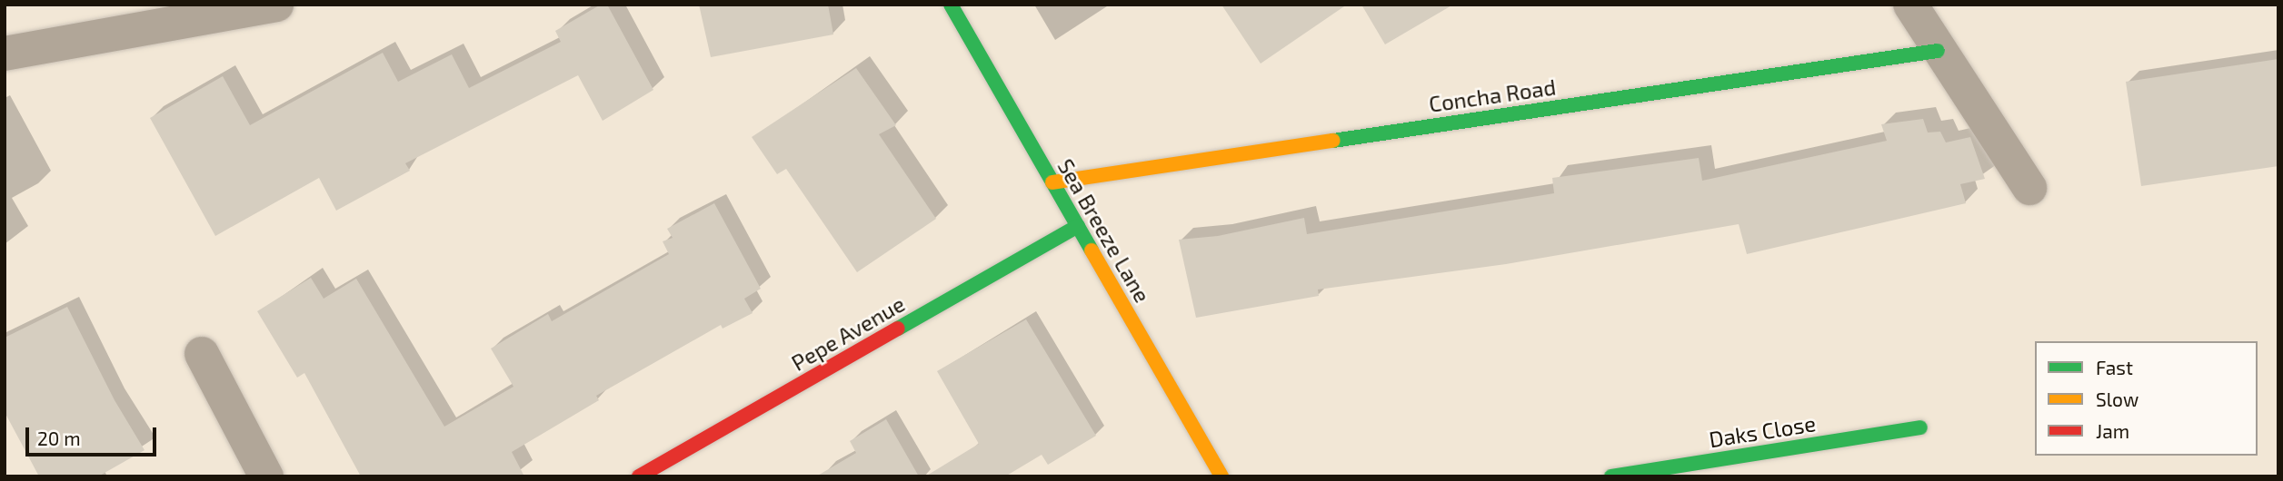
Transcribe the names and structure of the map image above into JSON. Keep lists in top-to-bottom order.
{
  "streets": {
    "street": [
      "Concha Road",
      "Sea Breeze Lane",
      "Pepe Avenue",
      "Daks Close"
    ]
  },
  "crossings": [
    ["Concha Road", "Sea Breeze Lane"],
    ["Sea Breeze Lane", "Pepe Avenue"]
  ],
  "legend": ["Fast", "Slow", "Jam"],
  "scale_bar": "20 m"
}
